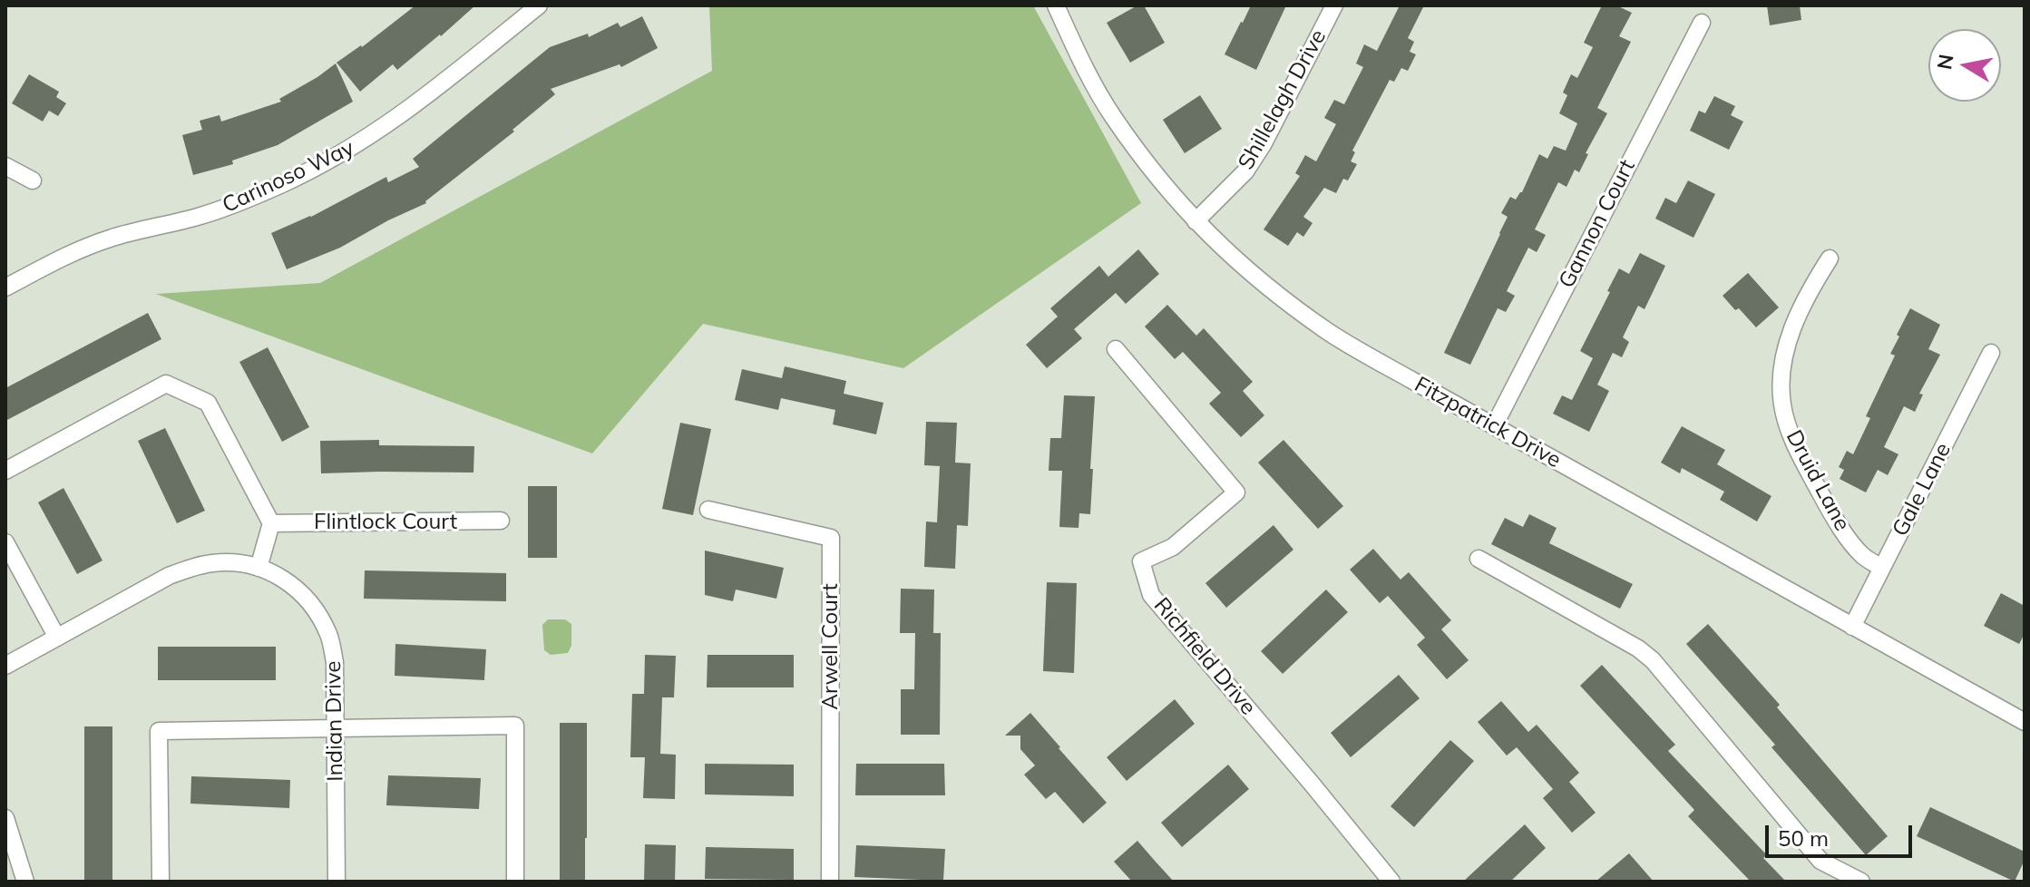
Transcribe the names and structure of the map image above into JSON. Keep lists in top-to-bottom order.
{
  "streets": {
    "street": [
      "Shillelagh Drive",
      "Carinoso Way",
      "Gannon Court",
      "Fitzpatrick Drive",
      "Druid Lane",
      "Gale Lane",
      "Flintlock Court",
      "Arwell Court",
      "Richfield Drive",
      "Indian Drive"
    ]
  },
  "crossings": [
    ["Shillelagh Drive", "Fitzpatrick Drive"],
    ["Gannon Court", "Fitzpatrick Drive"],
    ["Fitzpatrick Drive", "Gale Lane"],
    ["Druid Lane", "Gale Lane"]
  ],
  "scale_bar": "50 m",
  "north": "left"
}
